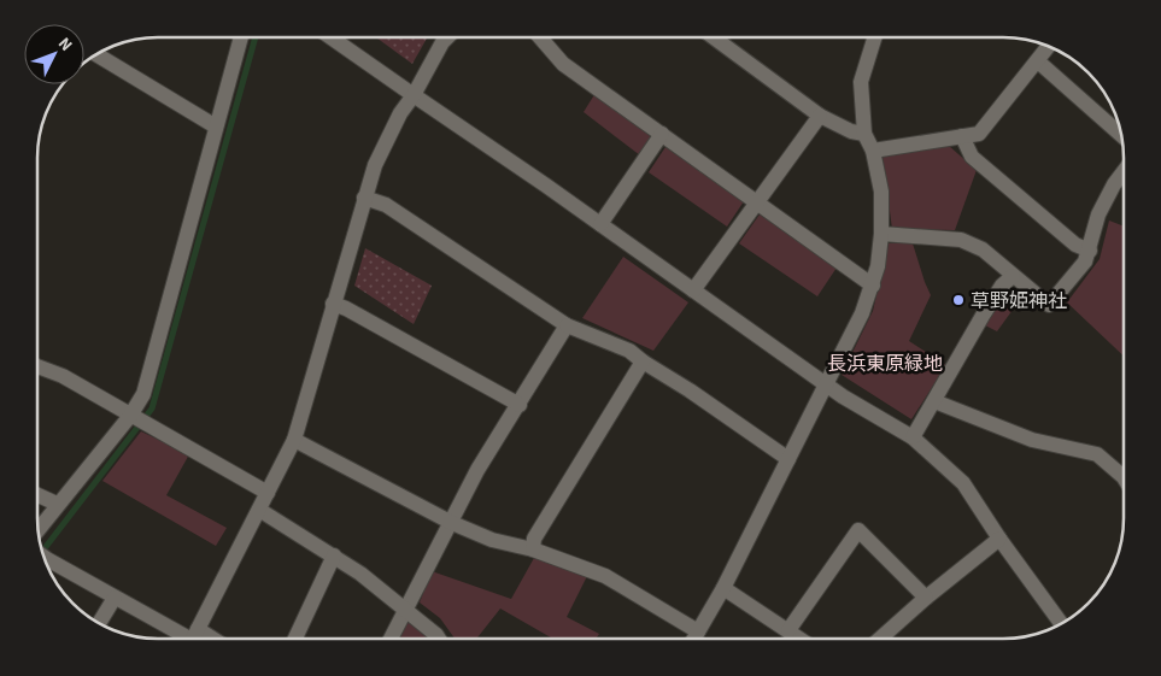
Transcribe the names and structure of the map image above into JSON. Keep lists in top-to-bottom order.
{
  "parks": ["長浜東原緑地"],
  "places": ["草野姫神社"],
  "north": "top right"
}
